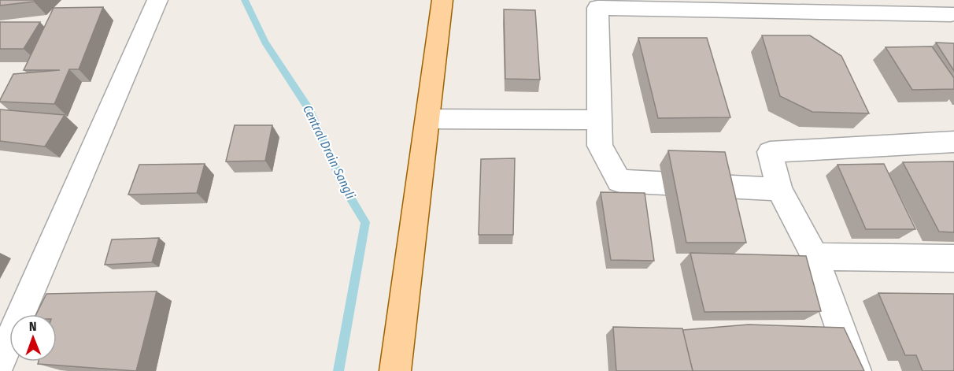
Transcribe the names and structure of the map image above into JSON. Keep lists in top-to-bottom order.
{
  "water": ["Central Drain Sangli"],
  "north": "top"
}
